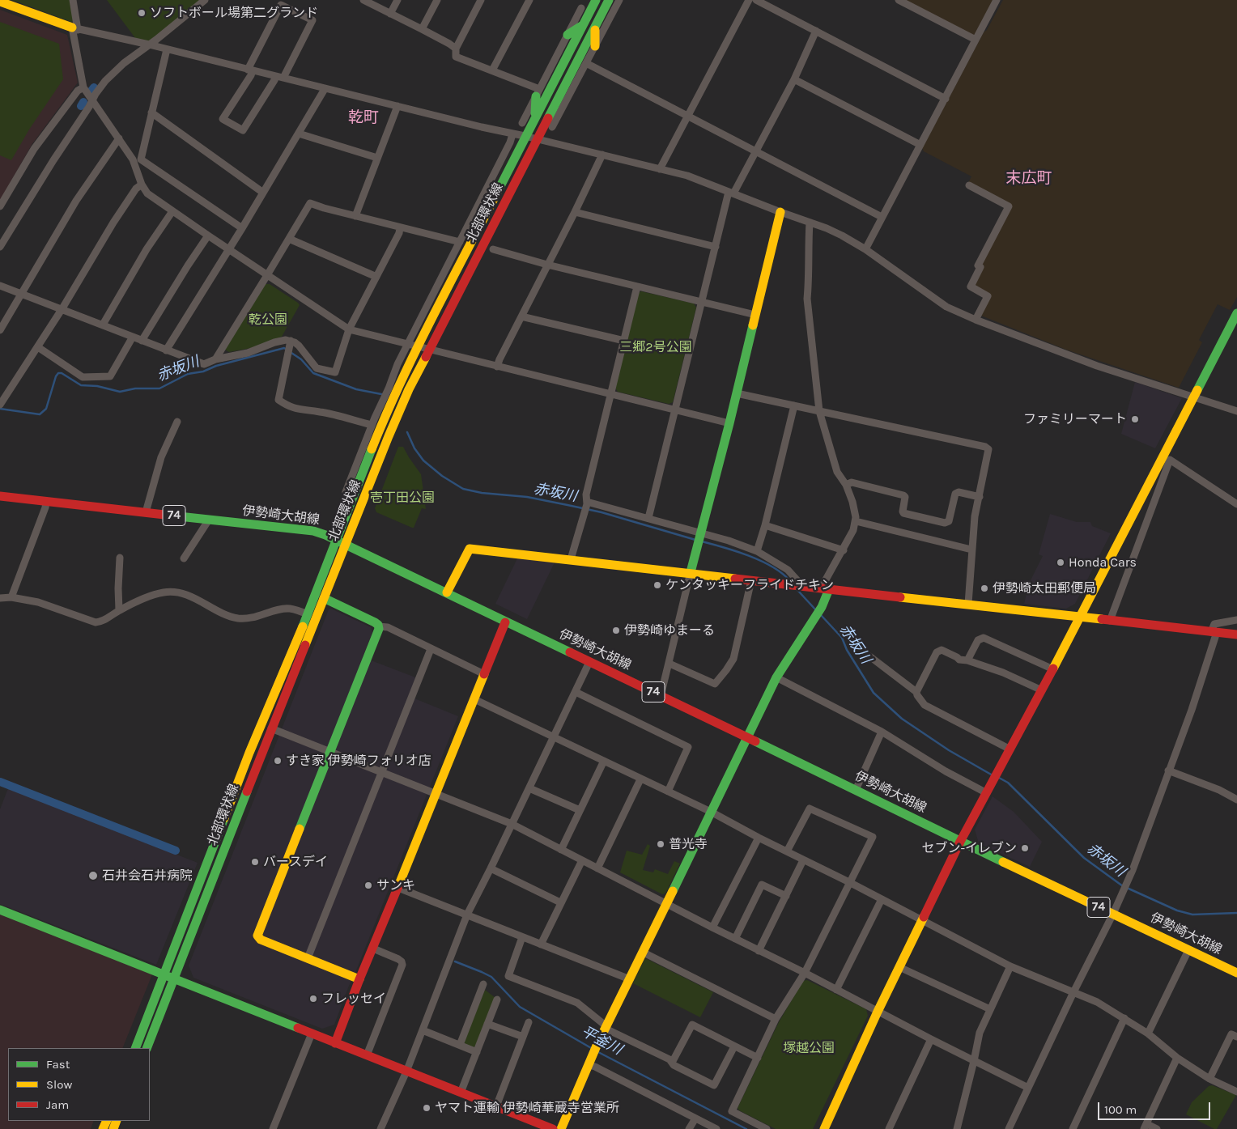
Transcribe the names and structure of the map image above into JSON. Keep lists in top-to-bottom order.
{
  "streets": {
    "street": ["北部環状線", "74", "伊勢崎大胡線"]
  },
  "crossings": [
    ["北部環状線", "伊勢崎大胡線"]
  ],
  "districts": ["乾町", "末広町"],
  "water": ["赤坂川", "平釜川"],
  "parks": [
    "乾公園",
    "三郷2号公園",
    "壱丁田公園",
    "塚越公園"
  ],
  "places": [
    "ソフトボール場第二グランド",
    "ファミリーマート",
    "Honda Cars",
    "ケンタッキーフライドチキン",
    "伊勢崎太田郵便局",
    "伊勢崎ゆまーる",
    "すき家 伊勢崎フォリオ店",
    "普光寺",
    "セブン-イレブン",
    "バースデイ",
    "石井会石井病院",
    "サンキ",
    "フレッセイ",
    "ヤマト運輸 伊勢崎華蔵寺営業所"
  ],
  "legend": ["Fast", "Slow", "Jam"],
  "scale_bar": "100 m"
}
